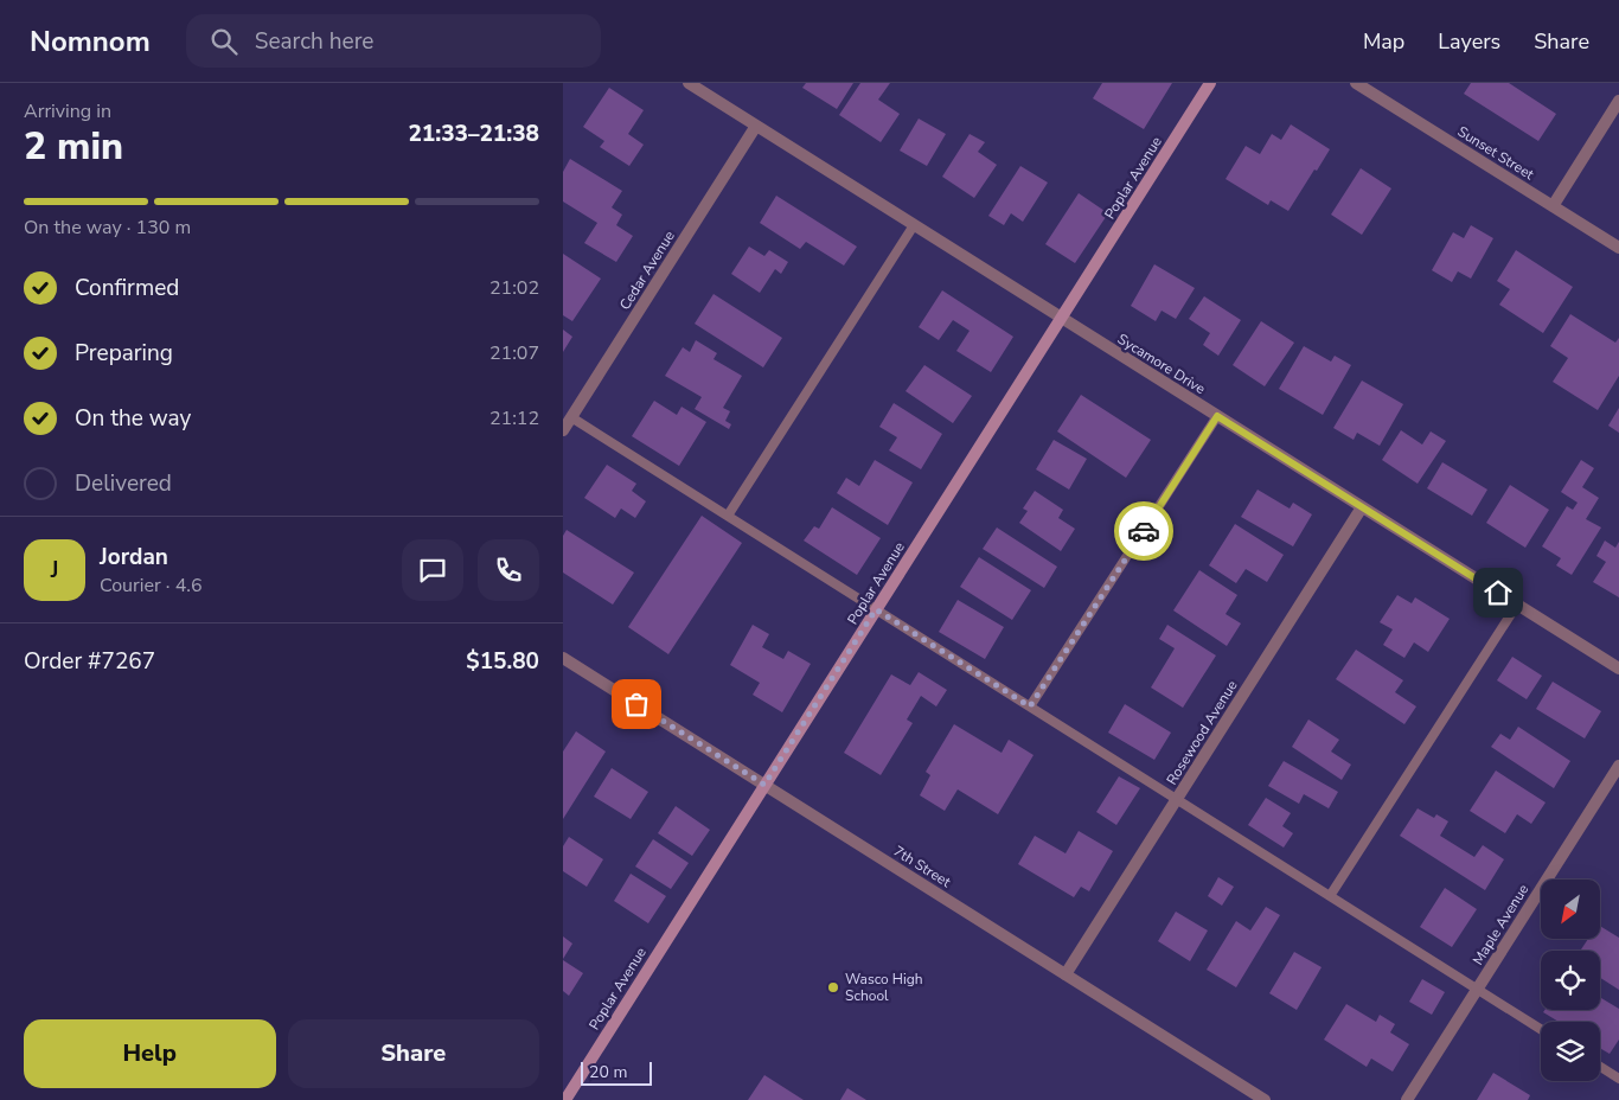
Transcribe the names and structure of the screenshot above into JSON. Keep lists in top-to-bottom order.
{
  "streets": {
    "main road": ["Poplar Avenue"],
    "street": [
      "Sunset Street",
      "Cedar Avenue",
      "Sycamore Drive",
      "Rosewood Avenue",
      "7th Street",
      "Maple Avenue"
    ]
  },
  "crossings": [
    ["Poplar Avenue", "Sycamore Drive"],
    ["Poplar Avenue", "7th Street"],
    ["Cedar Avenue", "Sycamore Drive"],
    ["Sycamore Drive", "Rosewood Avenue"],
    ["Rosewood Avenue", "7th Street"]
  ],
  "places": ["Wasco High School"],
  "scale_bar": "20 m",
  "north": "bottom left",
  "page": {
    "header": "Nomnom",
    "search": "Search here",
    "nav": ["Map", "Layers", "Share"],
    "heading": ["2 min", "Arriving in", "21:33–21:38"],
    "panel": [
      "Jordan",
      "Courier · 4.6",
      "Order #7267",
      "$15.80"
    ],
    "bar": "On the way · 130 m",
    "list": [
      ["Confirmed", "21:02"],
      ["Preparing", "21:07"],
      ["On the way", "21:12"],
      "Delivered"
    ],
    "round": "J",
    "buttons": ["Help", "Share"],
    "scale": "20 m"
  }
}
